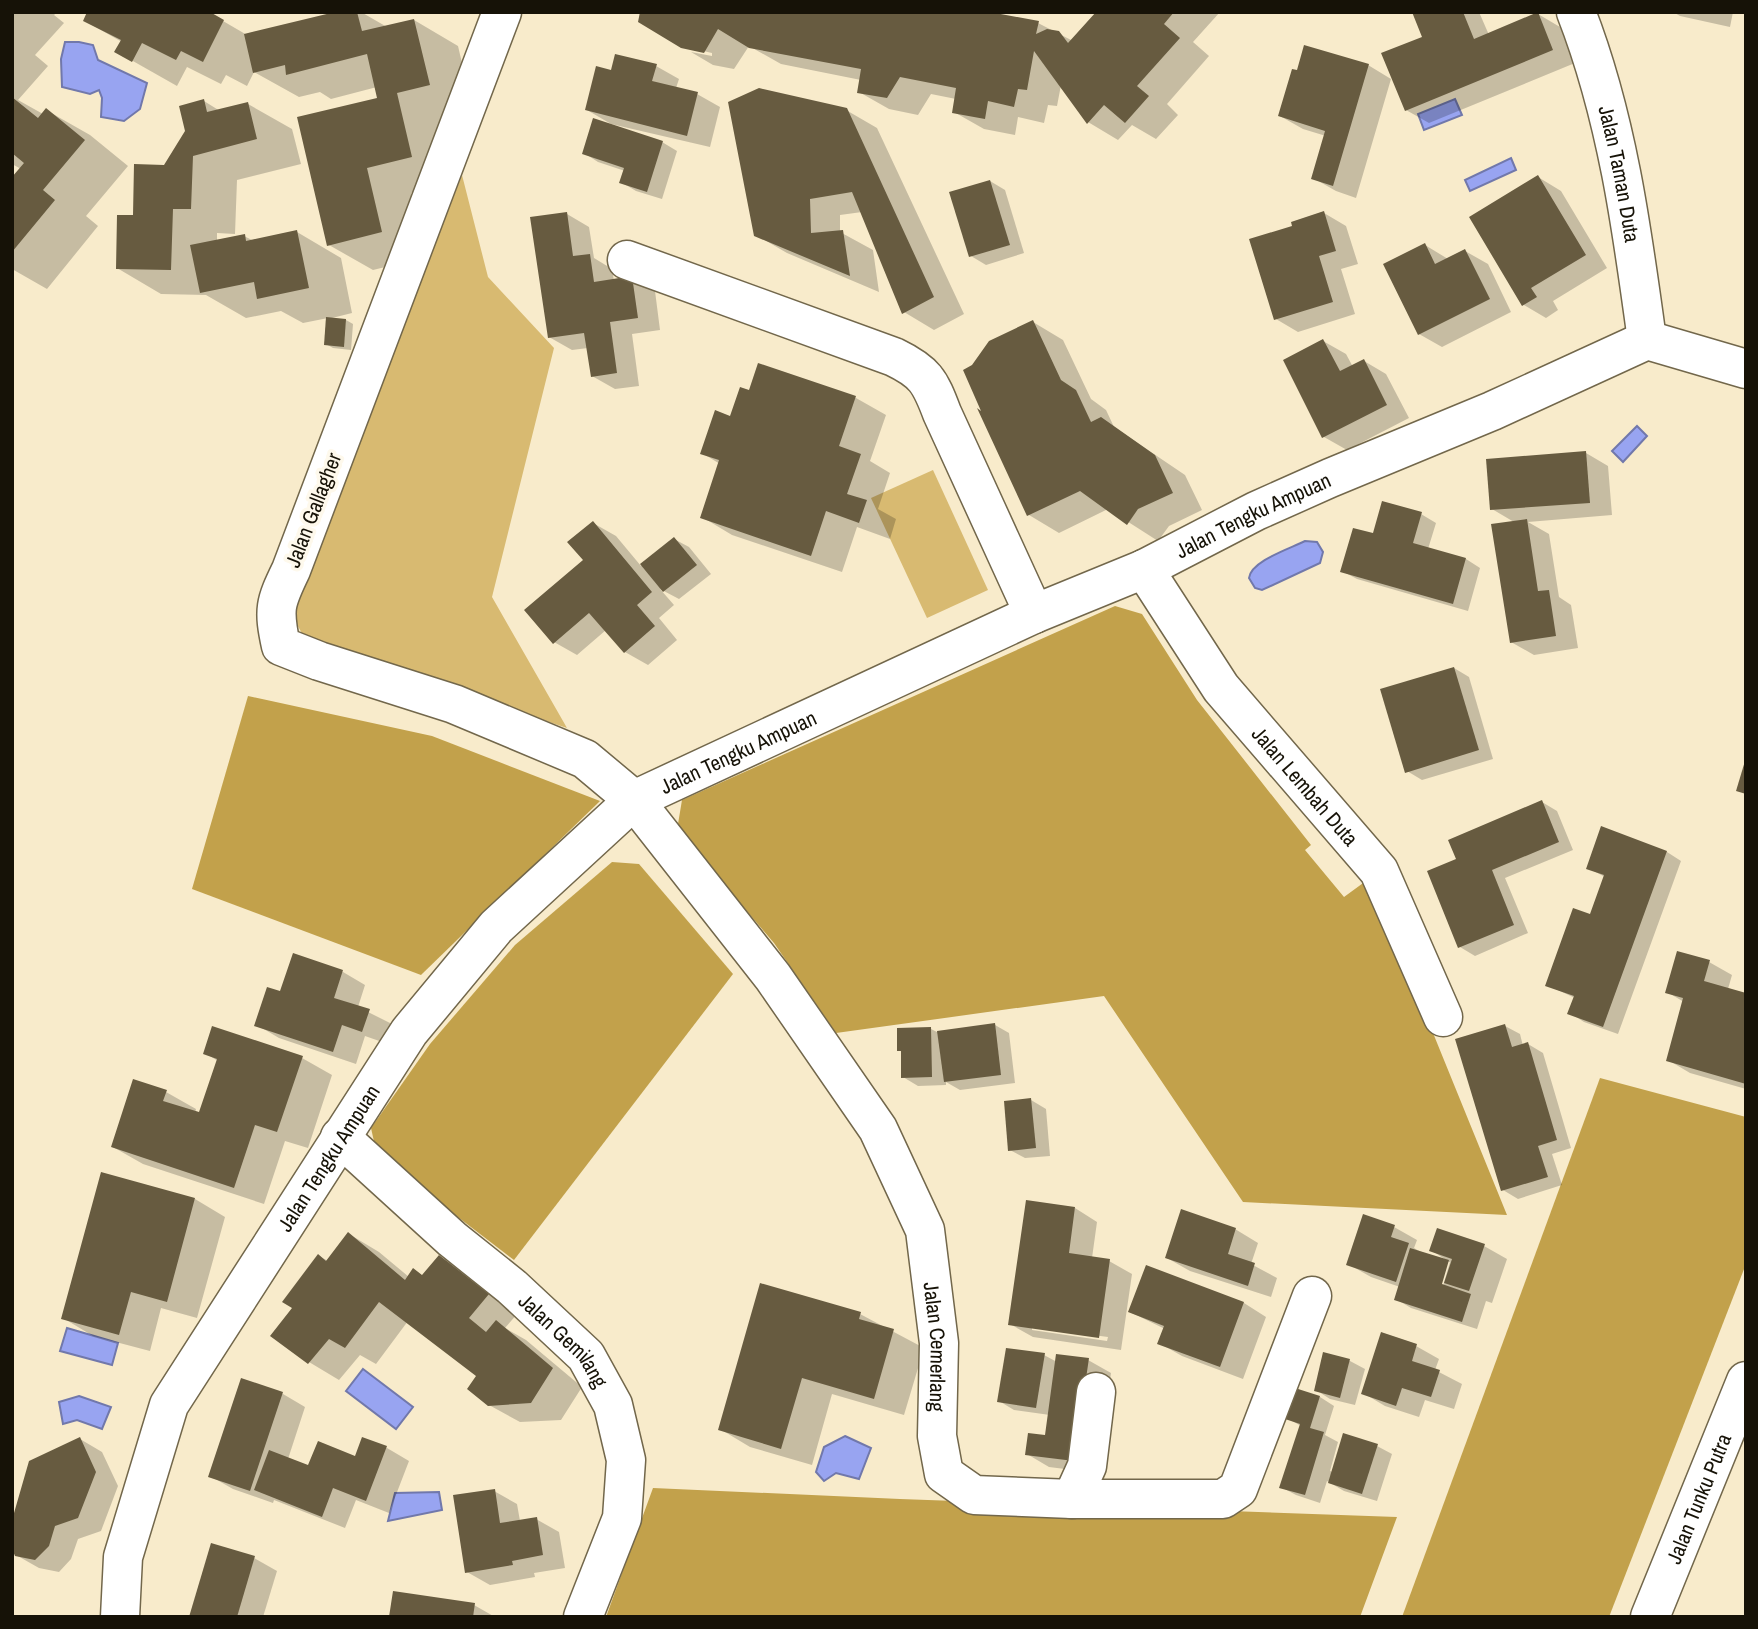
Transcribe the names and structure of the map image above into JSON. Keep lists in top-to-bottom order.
{
  "streets": {
    "street": [
      "Jalan Taman Duta",
      "Jalan Gallagher",
      "Jalan Tengku Ampuan",
      "Jalan Lembah Duta",
      "Jalan Gemilang",
      "Jalan Cemerlang",
      "Jalan Tunku Putra"
    ]
  },
  "crossings": [
    ["Jalan Taman Duta", "Jalan Tengku Ampuan"],
    ["Jalan Gallagher", "Jalan Tengku Ampuan"],
    ["Jalan Gallagher", "Jalan Cemerlang"],
    ["Jalan Tengku Ampuan", "Jalan Lembah Duta"],
    ["Jalan Tengku Ampuan", "Jalan Gemilang"],
    ["Jalan Tengku Ampuan", "Jalan Cemerlang"]
  ]
}
